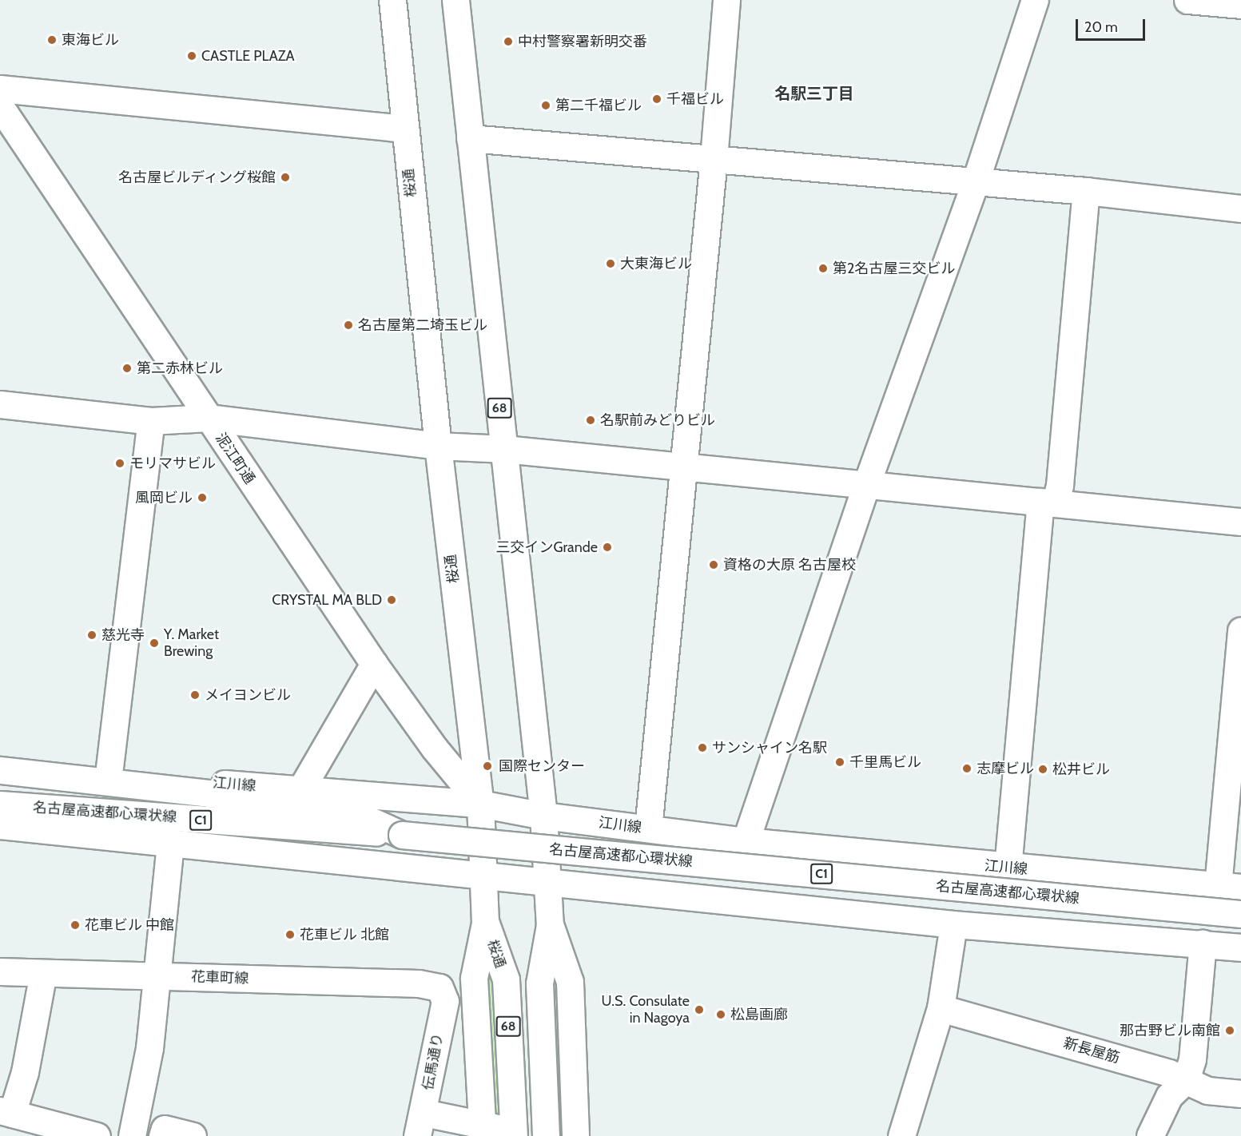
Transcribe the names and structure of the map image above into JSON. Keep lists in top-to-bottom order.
{
  "streets": {
    "main road": [
      "桜通",
      "68",
      "泥江町通",
      "江川線",
      "名古屋高速都心環状線",
      "C1",
      "花車町線",
      "新長屋筋",
      "伝馬通り"
    ]
  },
  "crossings": [
    ["桜通", "68"],
    ["桜通", "泥江町通"],
    ["桜通", "江川線"],
    ["68", "江川線"],
    ["泥江町通", "江川線"],
    ["花車町線", "伝馬通り"]
  ],
  "districts": ["名駅三丁目"],
  "places": [
    "東海ビル",
    "中村警察署新明交番",
    "CASTLE PLAZA",
    "千福ビル",
    "第二千福ビル",
    "名古屋ビルディング桜館",
    "大東海ビル",
    "第2名古屋三交ビル",
    "名古屋第二埼玉ビル",
    "第二赤林ビル",
    "名駅前みどりビル",
    "モリマサビル",
    "風岡ビル",
    "三交インGrande",
    "資格の大原 名古屋校",
    "CRYSTAL MA BLD",
    "慈光寺",
    "Y. Market Brewing",
    "メイヨンビル",
    "サンシャイン名駅",
    "千里馬ビル",
    "国際センター",
    "志摩ビル",
    "松井ビル",
    "花車ビル 中館",
    "花車ビル 北館",
    "U.S. Consulate in Nagoya",
    "松島画廊",
    "那古野ビル南館"
  ],
  "scale_bar": "20 m"
}
